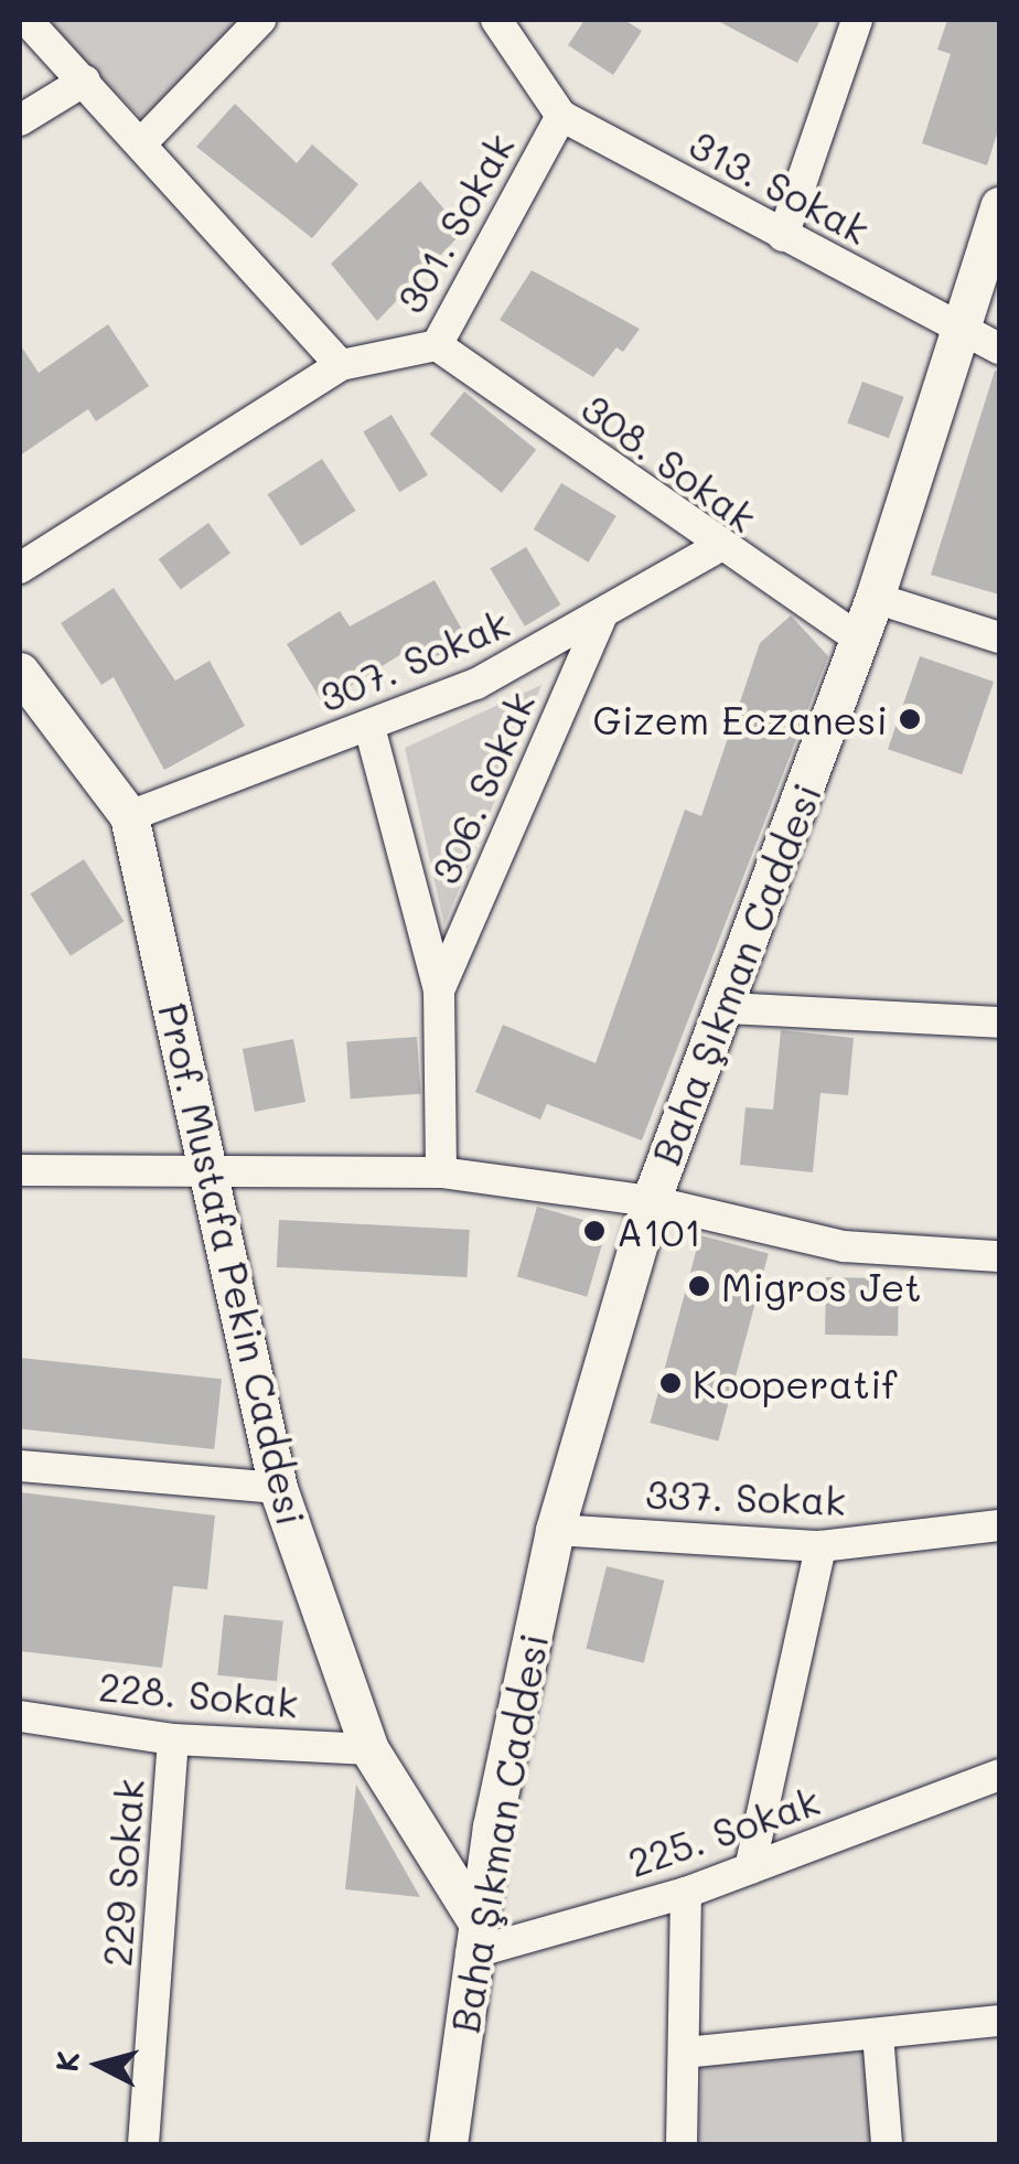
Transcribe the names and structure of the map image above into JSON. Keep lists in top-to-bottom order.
{
  "streets": {
    "main road": ["Baha Şıkman Caddesi", "Prof. Mustafa Pekin Caddesi"],
    "street": [
      "313. Sokak",
      "301. Sokak",
      "308. Sokak",
      "307. Sokak",
      "306. Sokak",
      "337. Sokak",
      "228. Sokak",
      "225. Sokak",
      "229 Sokak"
    ]
  },
  "crossings": [
    ["313. Sokak", "301. Sokak"],
    ["313. Sokak", "Baha Şıkman Caddesi"],
    ["301. Sokak", "308. Sokak"],
    ["308. Sokak", "307. Sokak"],
    ["308. Sokak", "Baha Şıkman Caddesi"],
    ["307. Sokak", "306. Sokak"],
    ["307. Sokak", "Prof. Mustafa Pekin Caddesi"],
    ["Baha Şıkman Caddesi", "Prof. Mustafa Pekin Caddesi"],
    ["Baha Şıkman Caddesi", "337. Sokak"],
    ["Baha Şıkman Caddesi", "225. Sokak"],
    ["Prof. Mustafa Pekin Caddesi", "228. Sokak"],
    ["Prof. Mustafa Pekin Caddesi", "225. Sokak"],
    ["228. Sokak", "229 Sokak"]
  ],
  "places": [
    "Gizem Eczanesi",
    "A101",
    "Migros Jet",
    "Kooperatif"
  ],
  "north": "left"
}
